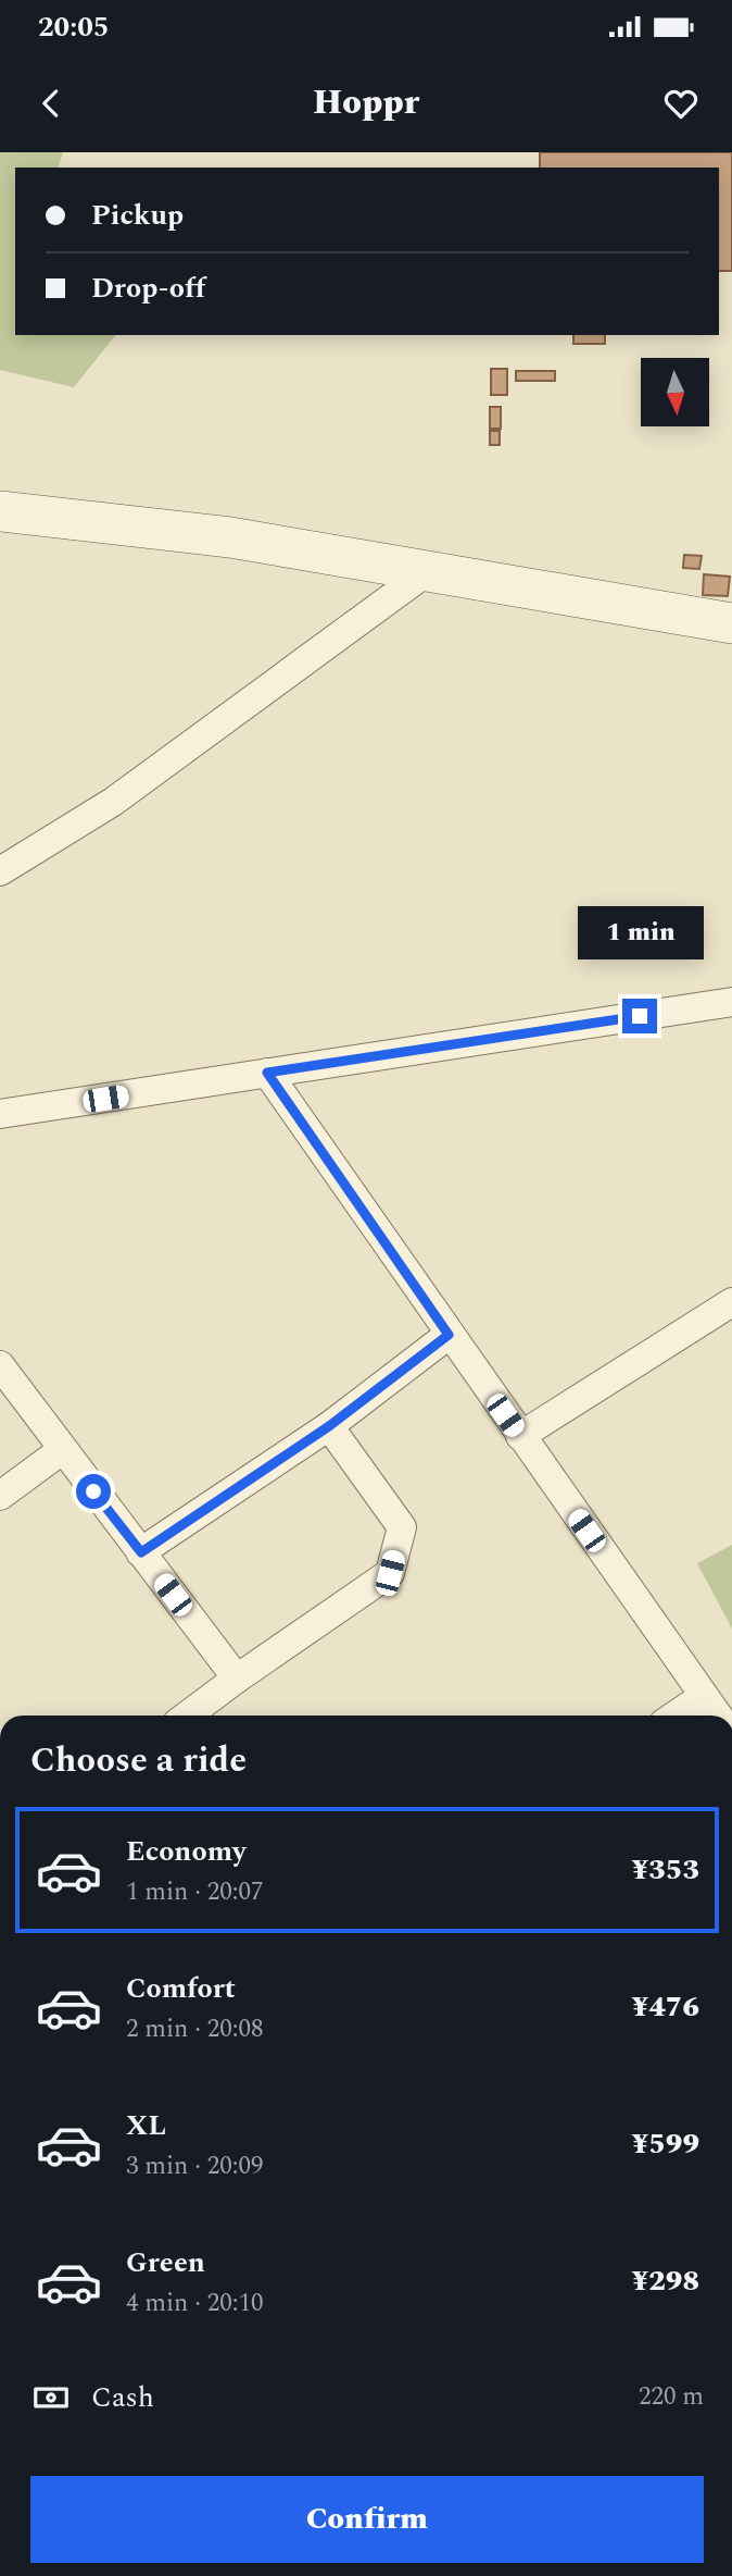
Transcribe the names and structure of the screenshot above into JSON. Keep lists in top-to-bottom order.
{
  "north": "bottom",
  "page": {
    "status": "20:05",
    "header": "Hoppr",
    "banner": ["Pickup", "Drop-off"],
    "bubble": "1 min",
    "heading": "Choose a ride",
    "list": [
      {
        "name": "Economy",
        "note": "1 min · 20:07",
        "value": "¥353"
      },
      {
        "name": "Comfort",
        "note": "2 min · 20:08",
        "value": "¥476"
      },
      {
        "name": "XL",
        "note": "3 min · 20:09",
        "value": "¥599"
      },
      {
        "name": "Green",
        "note": "4 min · 20:10",
        "value": "¥298"
      }
    ],
    "pay": ["Cash", "220 m"],
    "buttons": "Confirm"
  }
}
